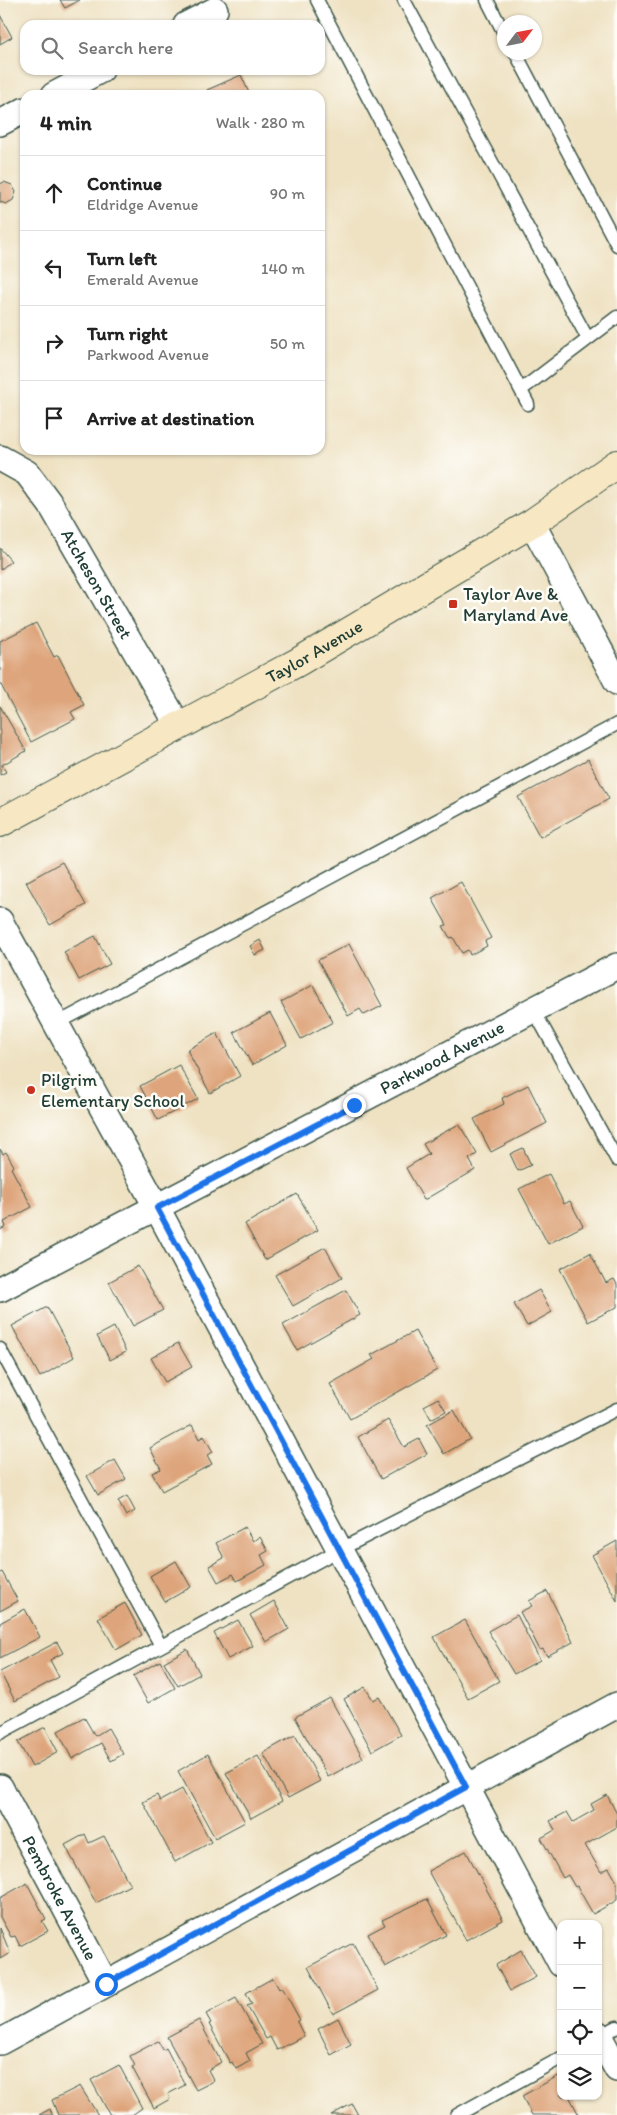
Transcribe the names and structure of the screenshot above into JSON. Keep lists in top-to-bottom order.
{
  "streets": {
    "main road": ["Taylor Avenue"],
    "street": ["Atcheson Street", "Parkwood Avenue", "Pembroke Avenue"]
  },
  "crossings": [
    ["Atcheson Street", "Taylor Avenue"]
  ],
  "places": {
    "transit": ["Taylor Ave & Maryland Ave"],
    "other": ["Pilgrim Elementary School"]
  },
  "north": "top right",
  "page": {
    "search": "Search here",
    "heading": ["4 min", "Walk · 280 m"],
    "list": [
      ["Continue", "Eldridge Avenue", "90 m"],
      ["Turn left", "Emerald Avenue", "140 m"],
      ["Turn right", "Parkwood Avenue", "50 m"],
      "Arrive at destination"
    ],
    "map_buttons": ["+", "−"]
  }
}
